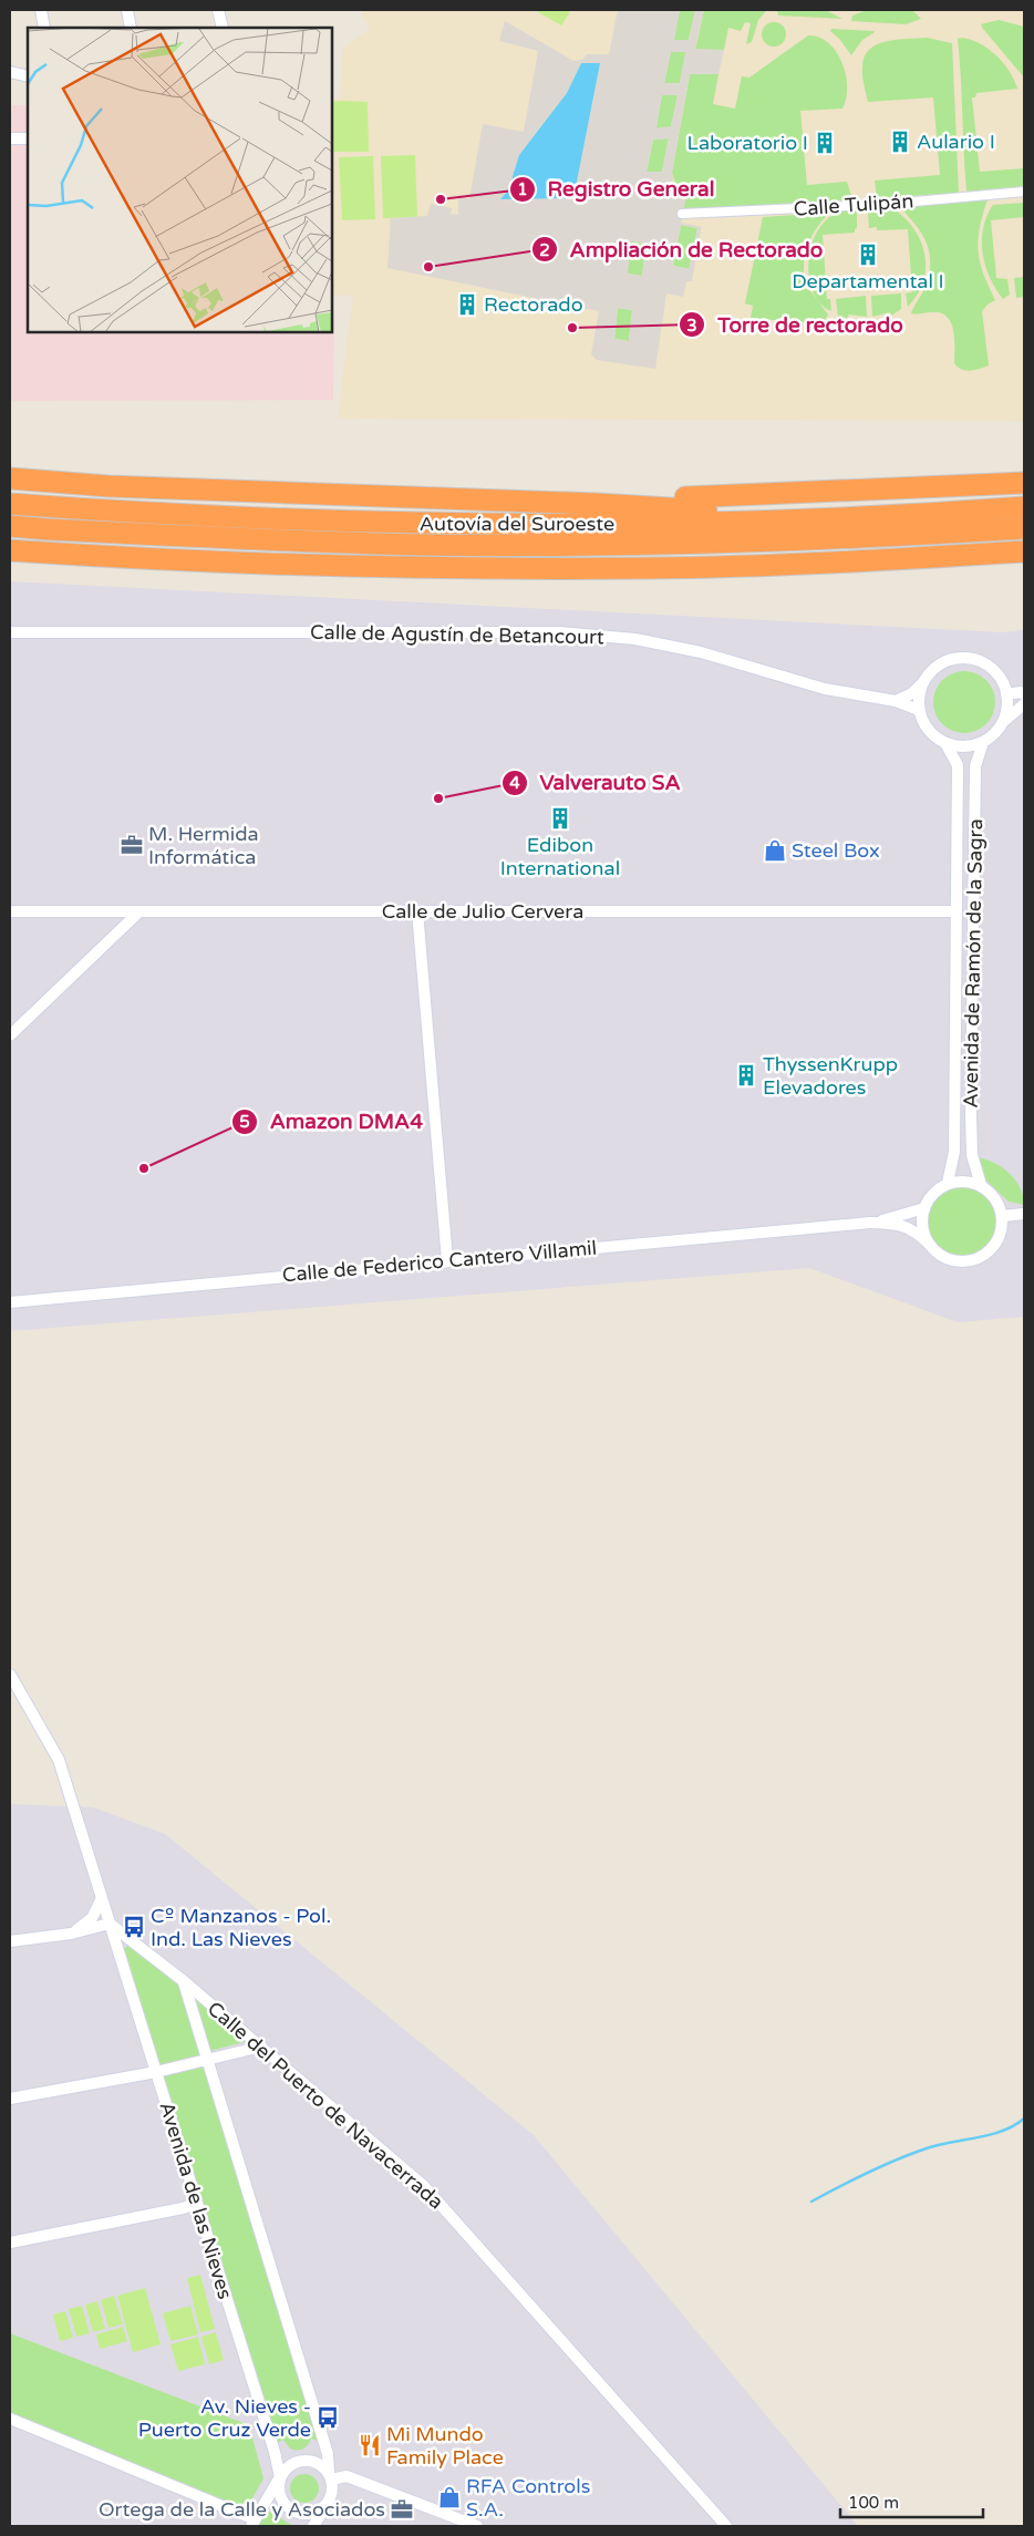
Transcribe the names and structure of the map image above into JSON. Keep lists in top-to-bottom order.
{
  "streets": {
    "highway": ["Autovía del Suroeste"],
    "street": [
      "Calle Tulipán",
      "Calle de Agustín de Betancourt",
      "Calle de Julio Cervera",
      "Avenida de Ramón de la Sagra",
      "Calle de Federico Cantero Villamil",
      "Calle del Puerto de Navacerrada",
      "Avenida de las Nieves"
    ]
  },
  "crossings": [
    ["Calle de Agustín de Betancourt", "Avenida de Ramón de la Sagra"],
    ["Calle de Julio Cervera", "Avenida de Ramón de la Sagra"],
    ["Avenida de Ramón de la Sagra", "Calle de Federico Cantero Villamil"],
    ["Calle del Puerto de Navacerrada", "Avenida de las Nieves"]
  ],
  "places": {
    "building": [
      "Aulario I",
      "Laboratorio I",
      "Departamental I",
      "Rectorado",
      "Edibon International",
      "ThyssenKrupp Elevadores"
    ],
    "other": [
      "Registro General",
      "Ampliación de Rectorado",
      "Torre de rectorado",
      "Valverauto SA",
      "Amazon DMA4"
    ],
    "office": ["M. Hermida Informática", "Ortega de la Calle y Asociados"],
    "shop": ["Steel Box", "RFA Controls S.A."],
    "bus stop": ["Cº Manzanos - Pol. Ind. Las Nieves", "Av. Nieves - Puerto Cruz Verde"],
    "restaurant": ["Mi Mundo Family Place"]
  },
  "scale_bar": "100 m"
}
